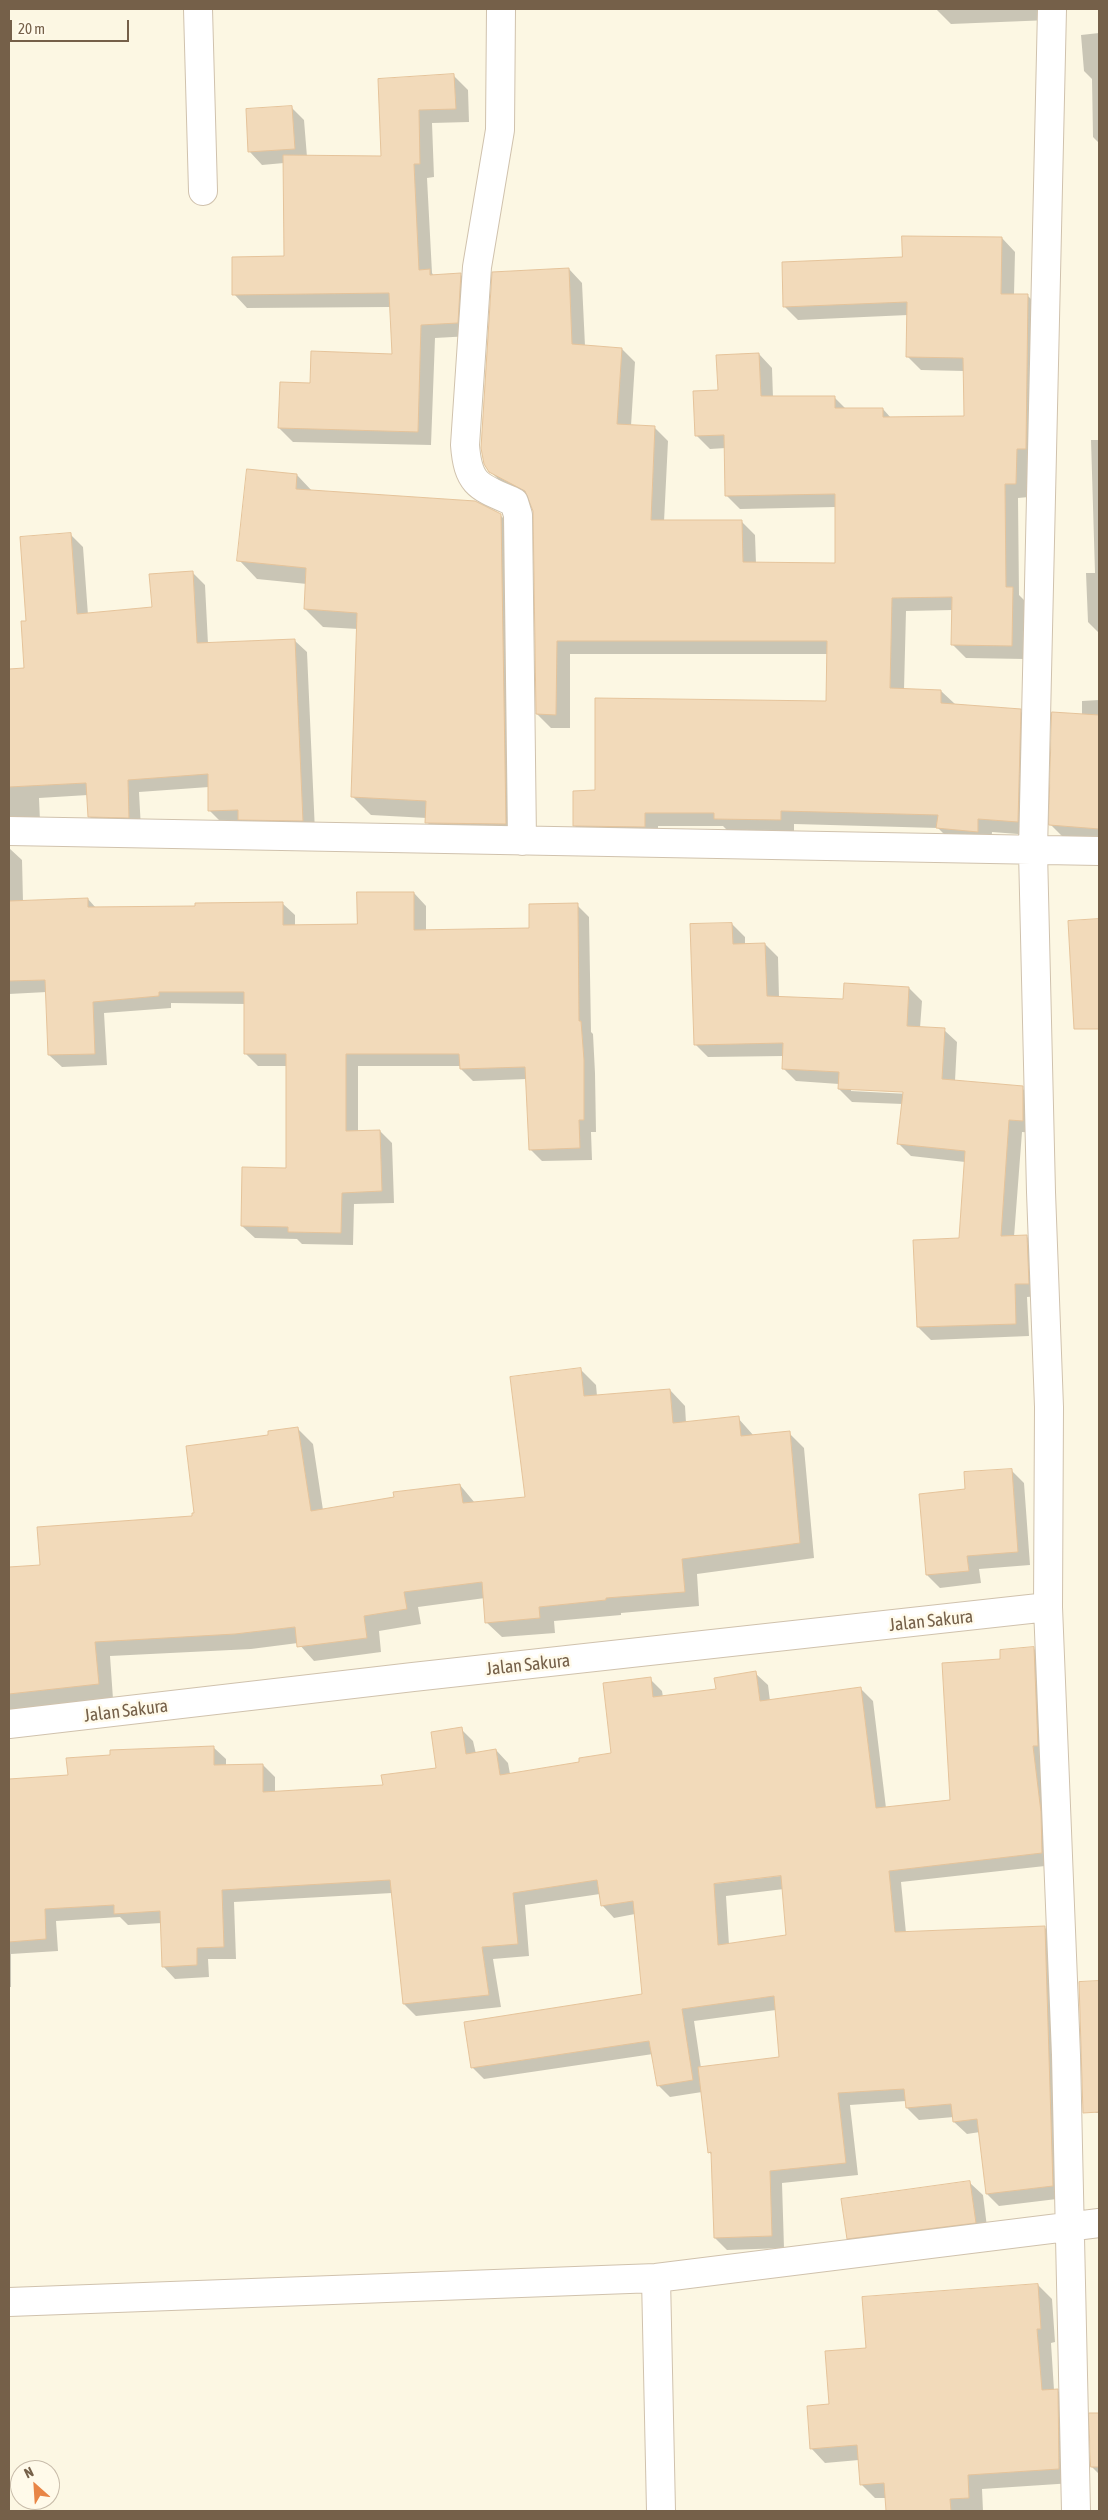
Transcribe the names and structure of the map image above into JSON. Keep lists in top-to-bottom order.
{
  "streets": {
    "street": ["Jalan Sakura"]
  },
  "scale_bar": "20 m",
  "north": "top left"
}
